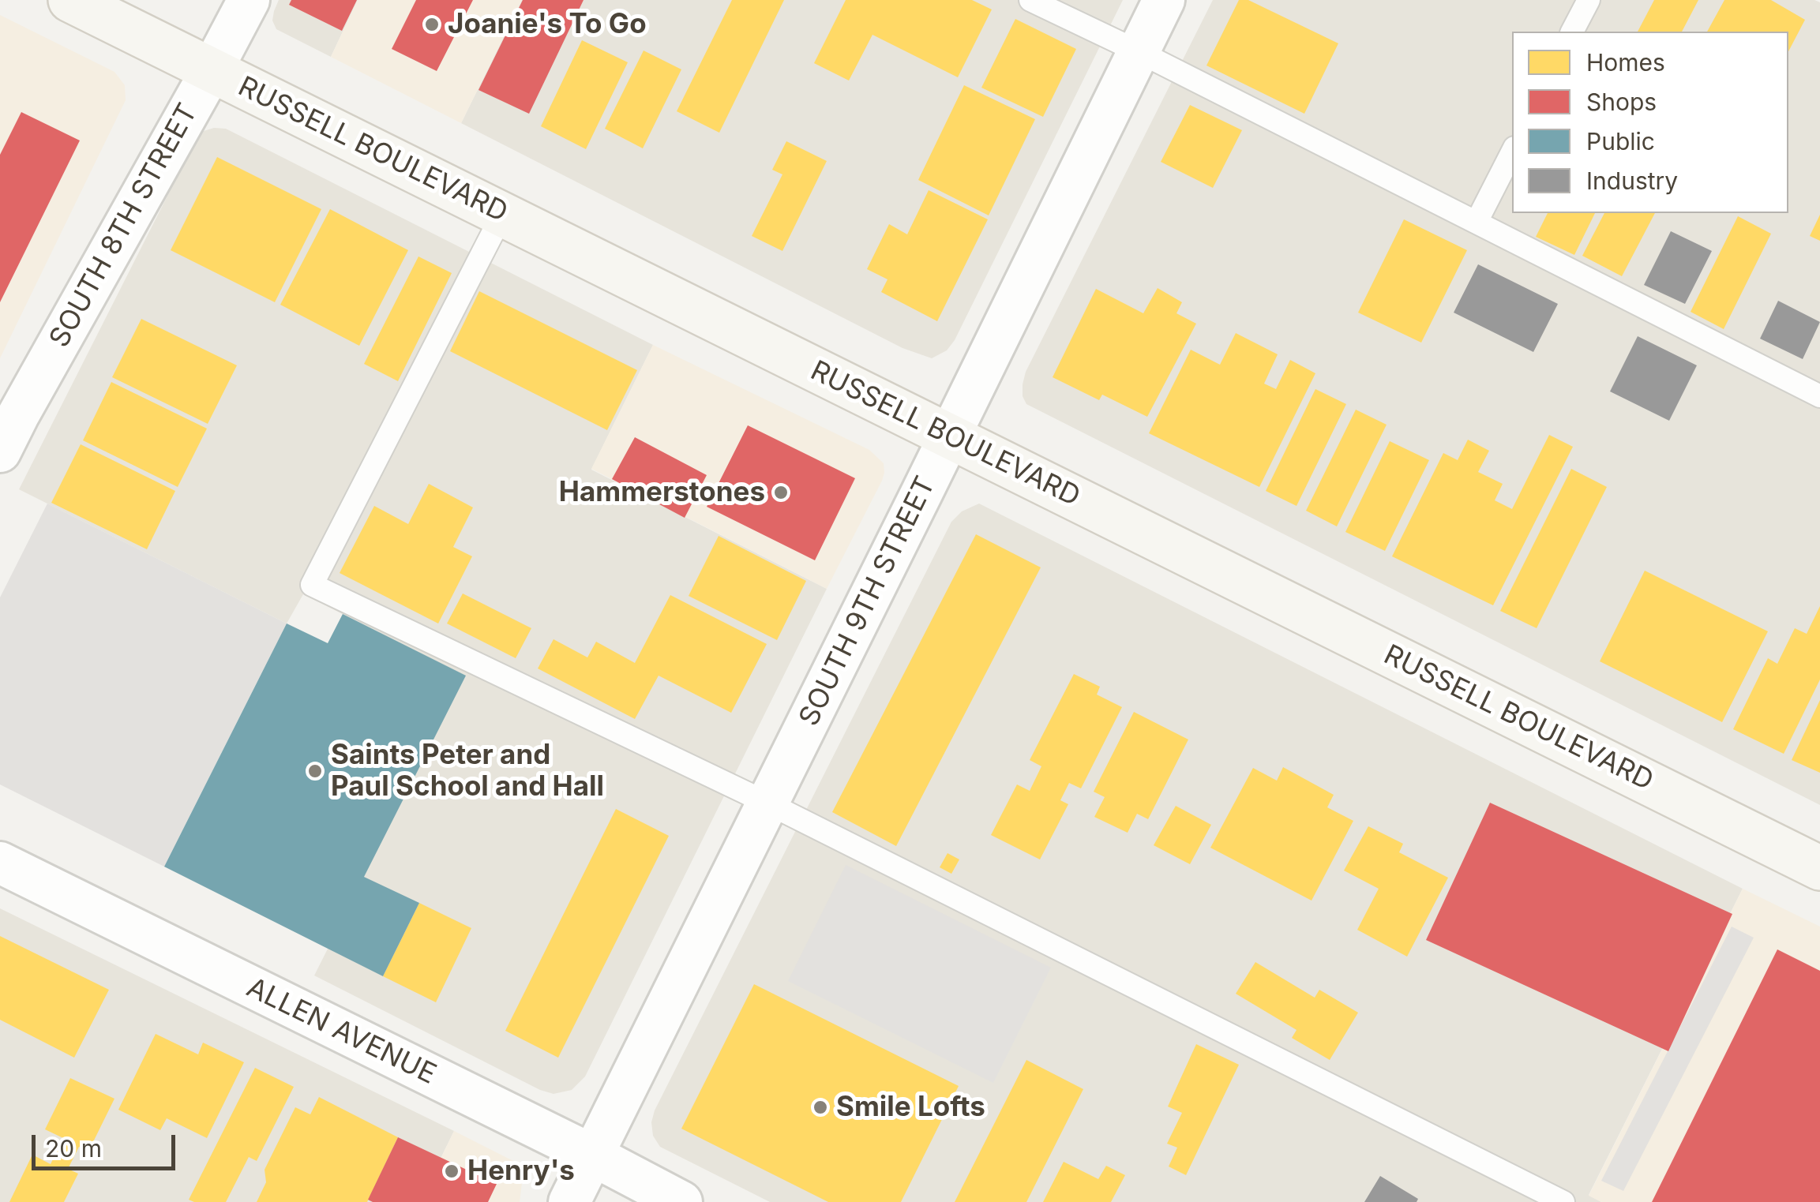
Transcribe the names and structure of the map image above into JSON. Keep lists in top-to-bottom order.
{
  "streets": {
    "main road": ["RUSSELL BOULEVARD"],
    "street": ["SOUTH 8TH STREET", "SOUTH 9TH STREET", "ALLEN AVENUE"]
  },
  "crossings": [
    ["RUSSELL BOULEVARD", "SOUTH 8TH STREET"],
    ["RUSSELL BOULEVARD", "SOUTH 9TH STREET"],
    ["SOUTH 9TH STREET", "ALLEN AVENUE"]
  ],
  "places": [
    "Joanie's To Go",
    "Hammerstones",
    "Saints Peter and Paul School and Hall",
    "Smile Lofts",
    "Henry's"
  ],
  "legend": [
    "Homes",
    "Shops",
    "Public",
    "Industry"
  ],
  "scale_bar": "20 m"
}
